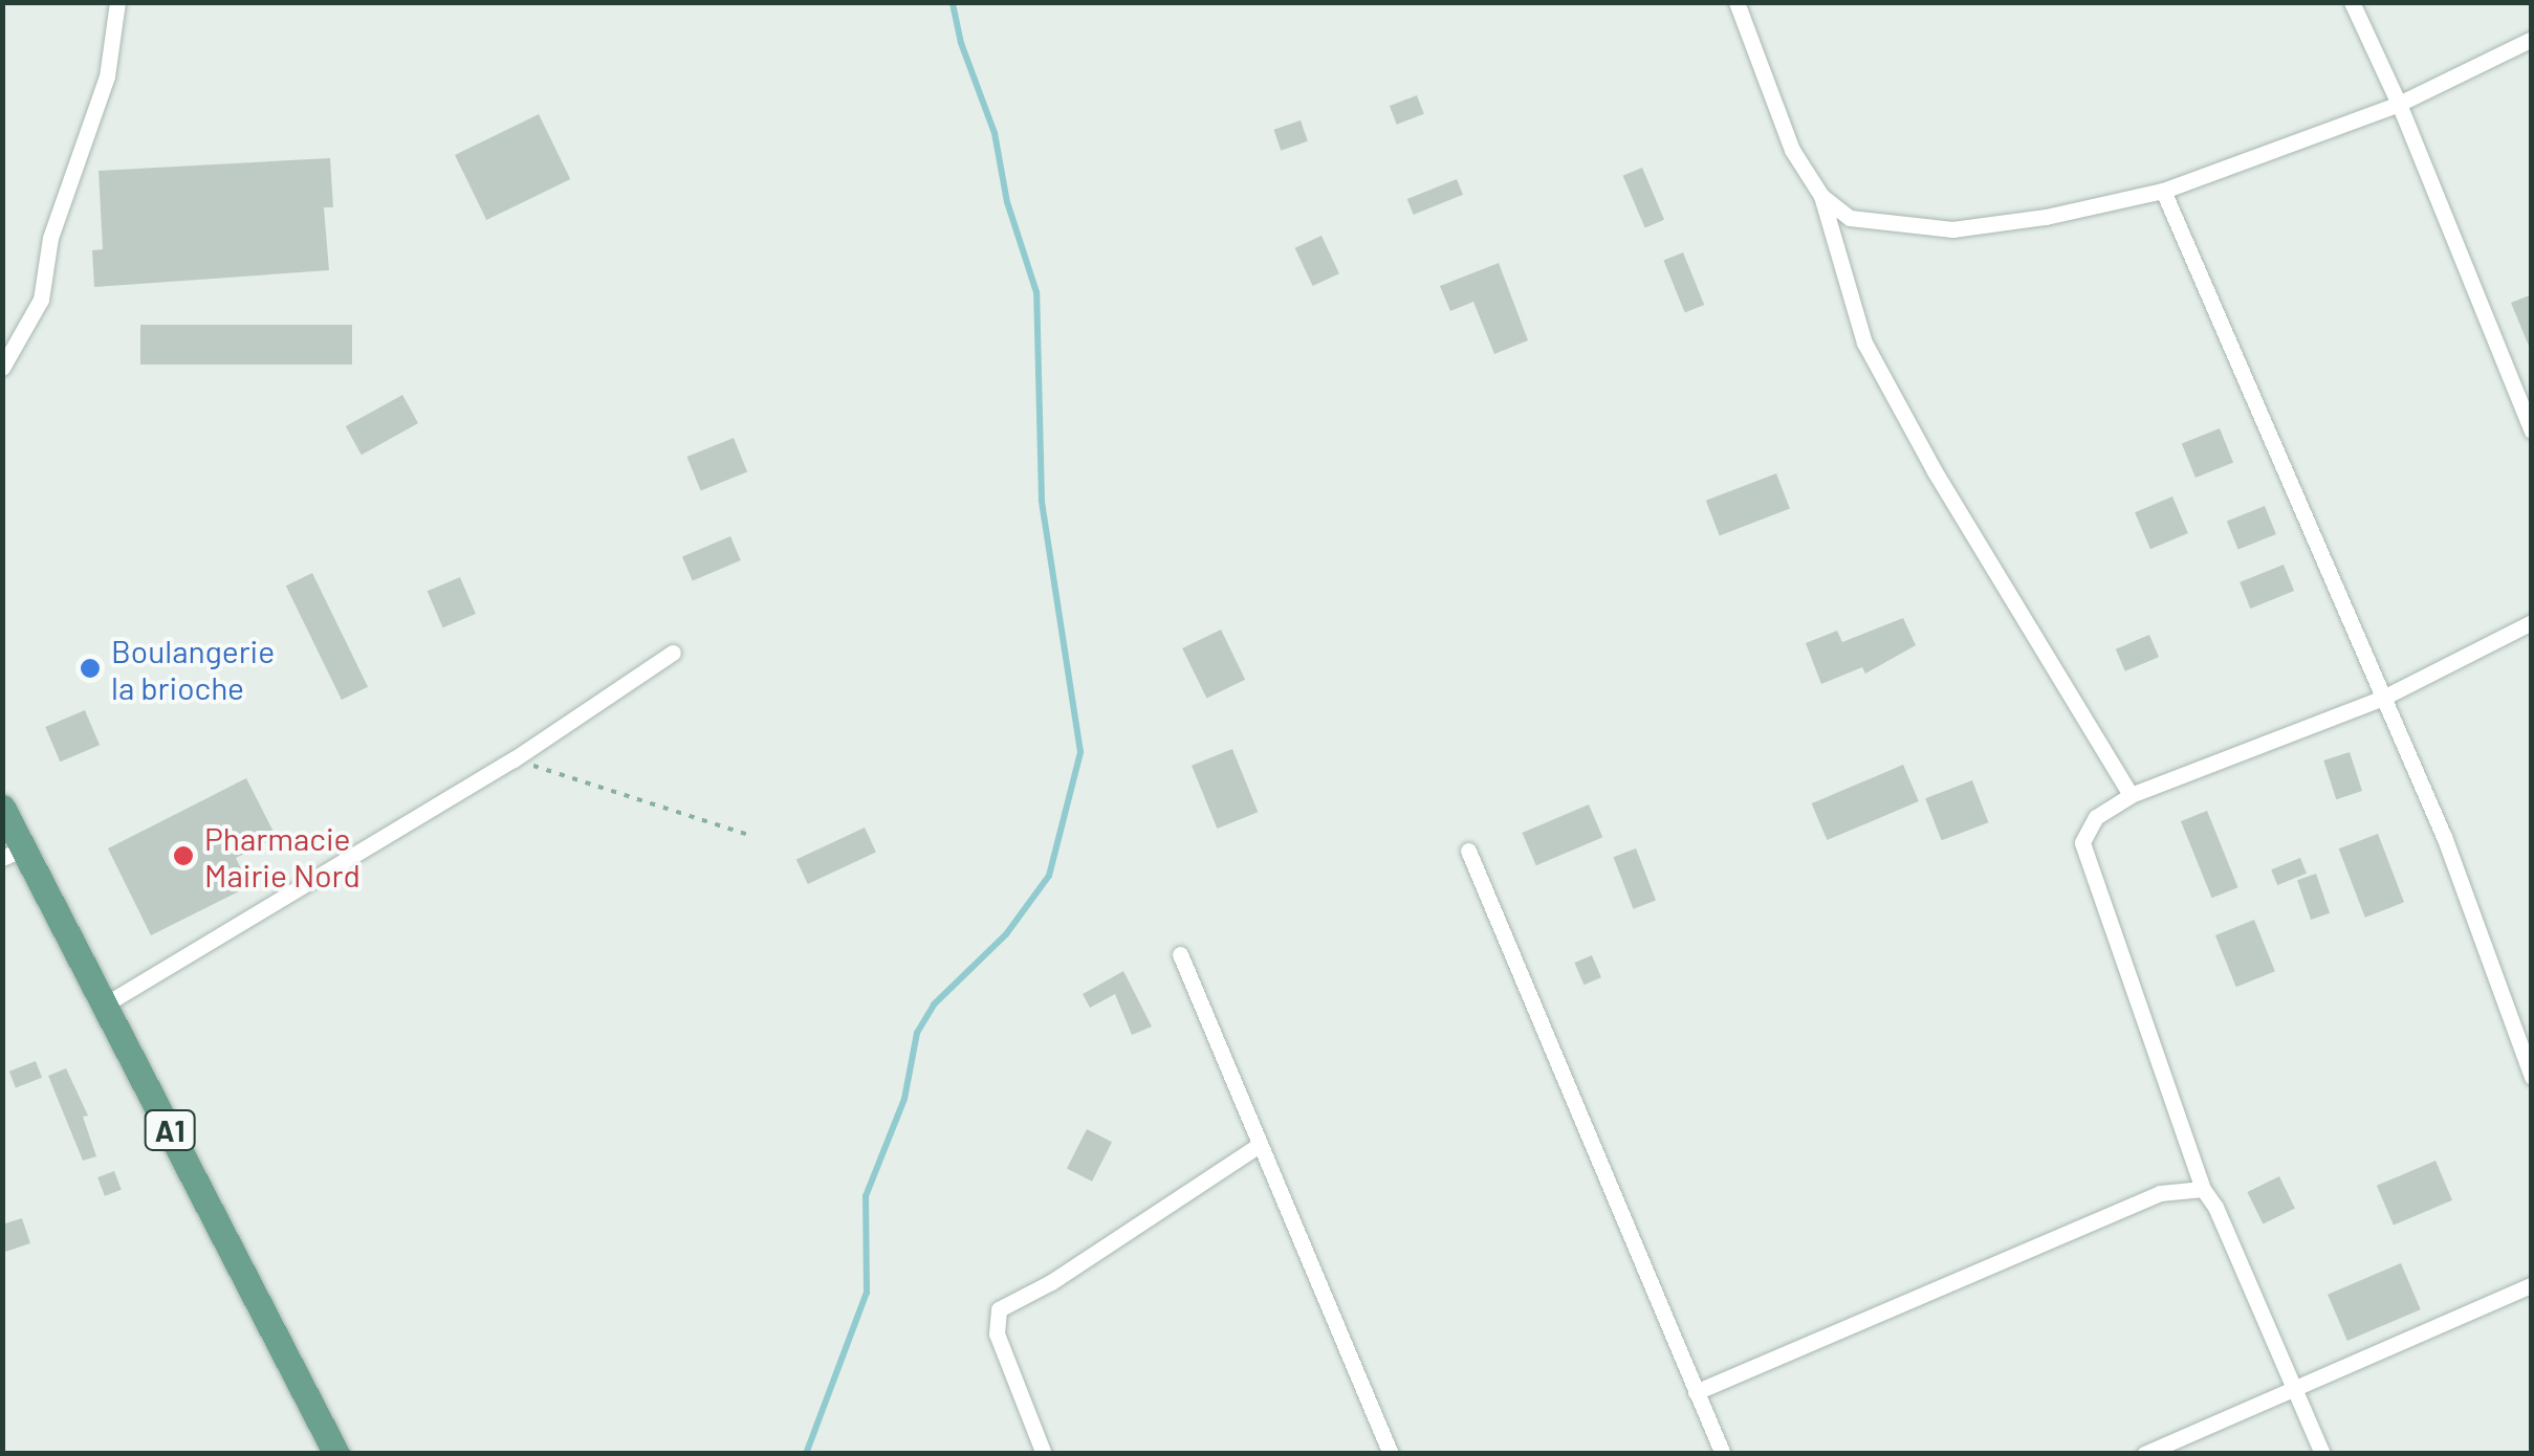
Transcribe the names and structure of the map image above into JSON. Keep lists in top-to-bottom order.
{
  "streets": {
    "main road": ["A1"]
  },
  "places": ["Boulangerie la brioche", "Pharmacie Mairie Nord"]
}
